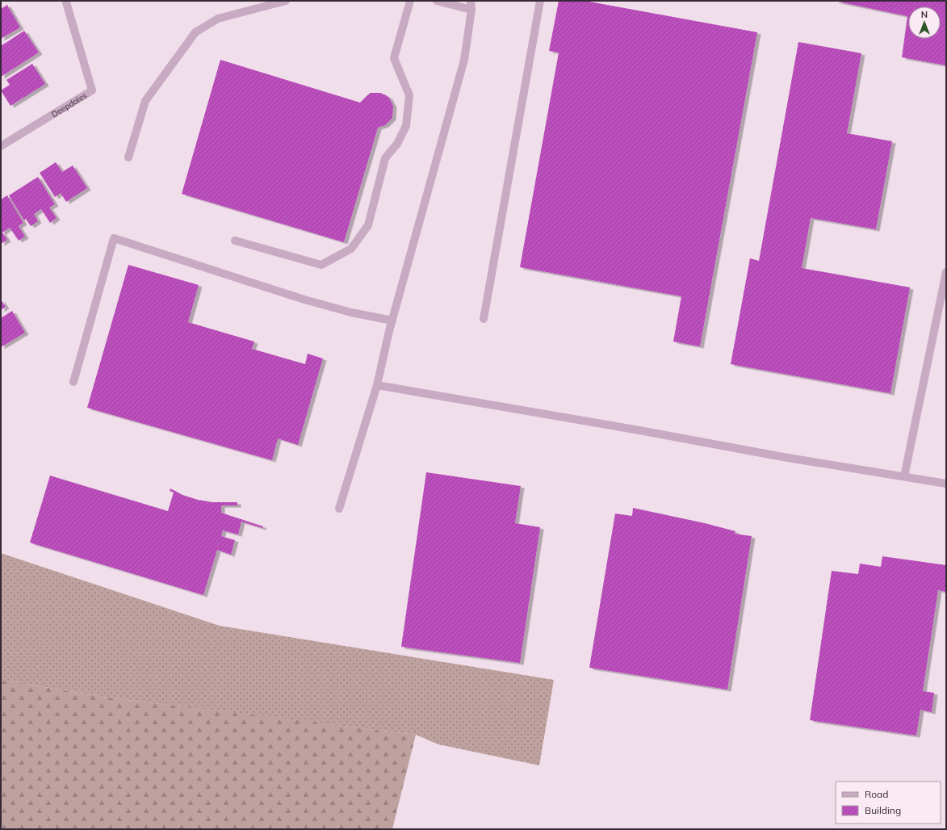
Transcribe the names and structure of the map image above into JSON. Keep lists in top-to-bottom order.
{
  "streets": {
    "street": ["Deepdales"]
  },
  "legend": ["Road", "Building"],
  "north": "top"
}
